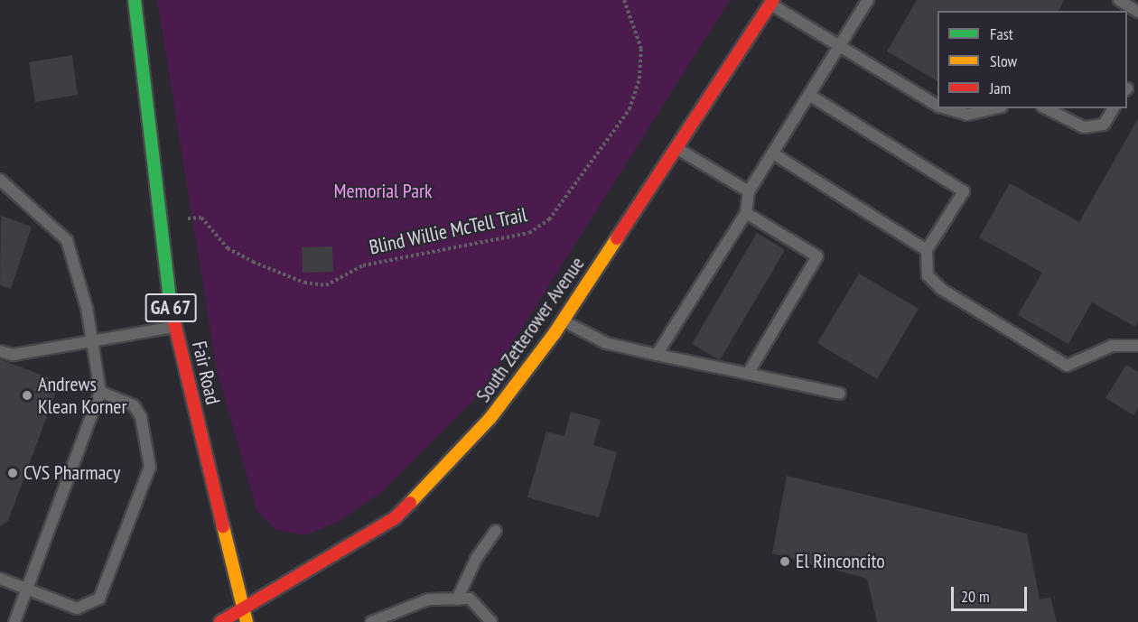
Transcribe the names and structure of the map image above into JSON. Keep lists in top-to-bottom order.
{
  "streets": {
    "street": ["GA 67", "South Zetterower Avenue", "Fair Road"],
    "path": ["Blind Willie McTell Trail"]
  },
  "crossings": [
    ["Blind Willie McTell Trail", "Fair Road"],
    ["South Zetterower Avenue", "Fair Road"]
  ],
  "parks": ["Memorial Park"],
  "places": ["Andrews Klean Korner", "CVS Pharmacy", "El Rinconcito"],
  "legend": ["Fast", "Slow", "Jam"],
  "scale_bar": "20 m"
}
